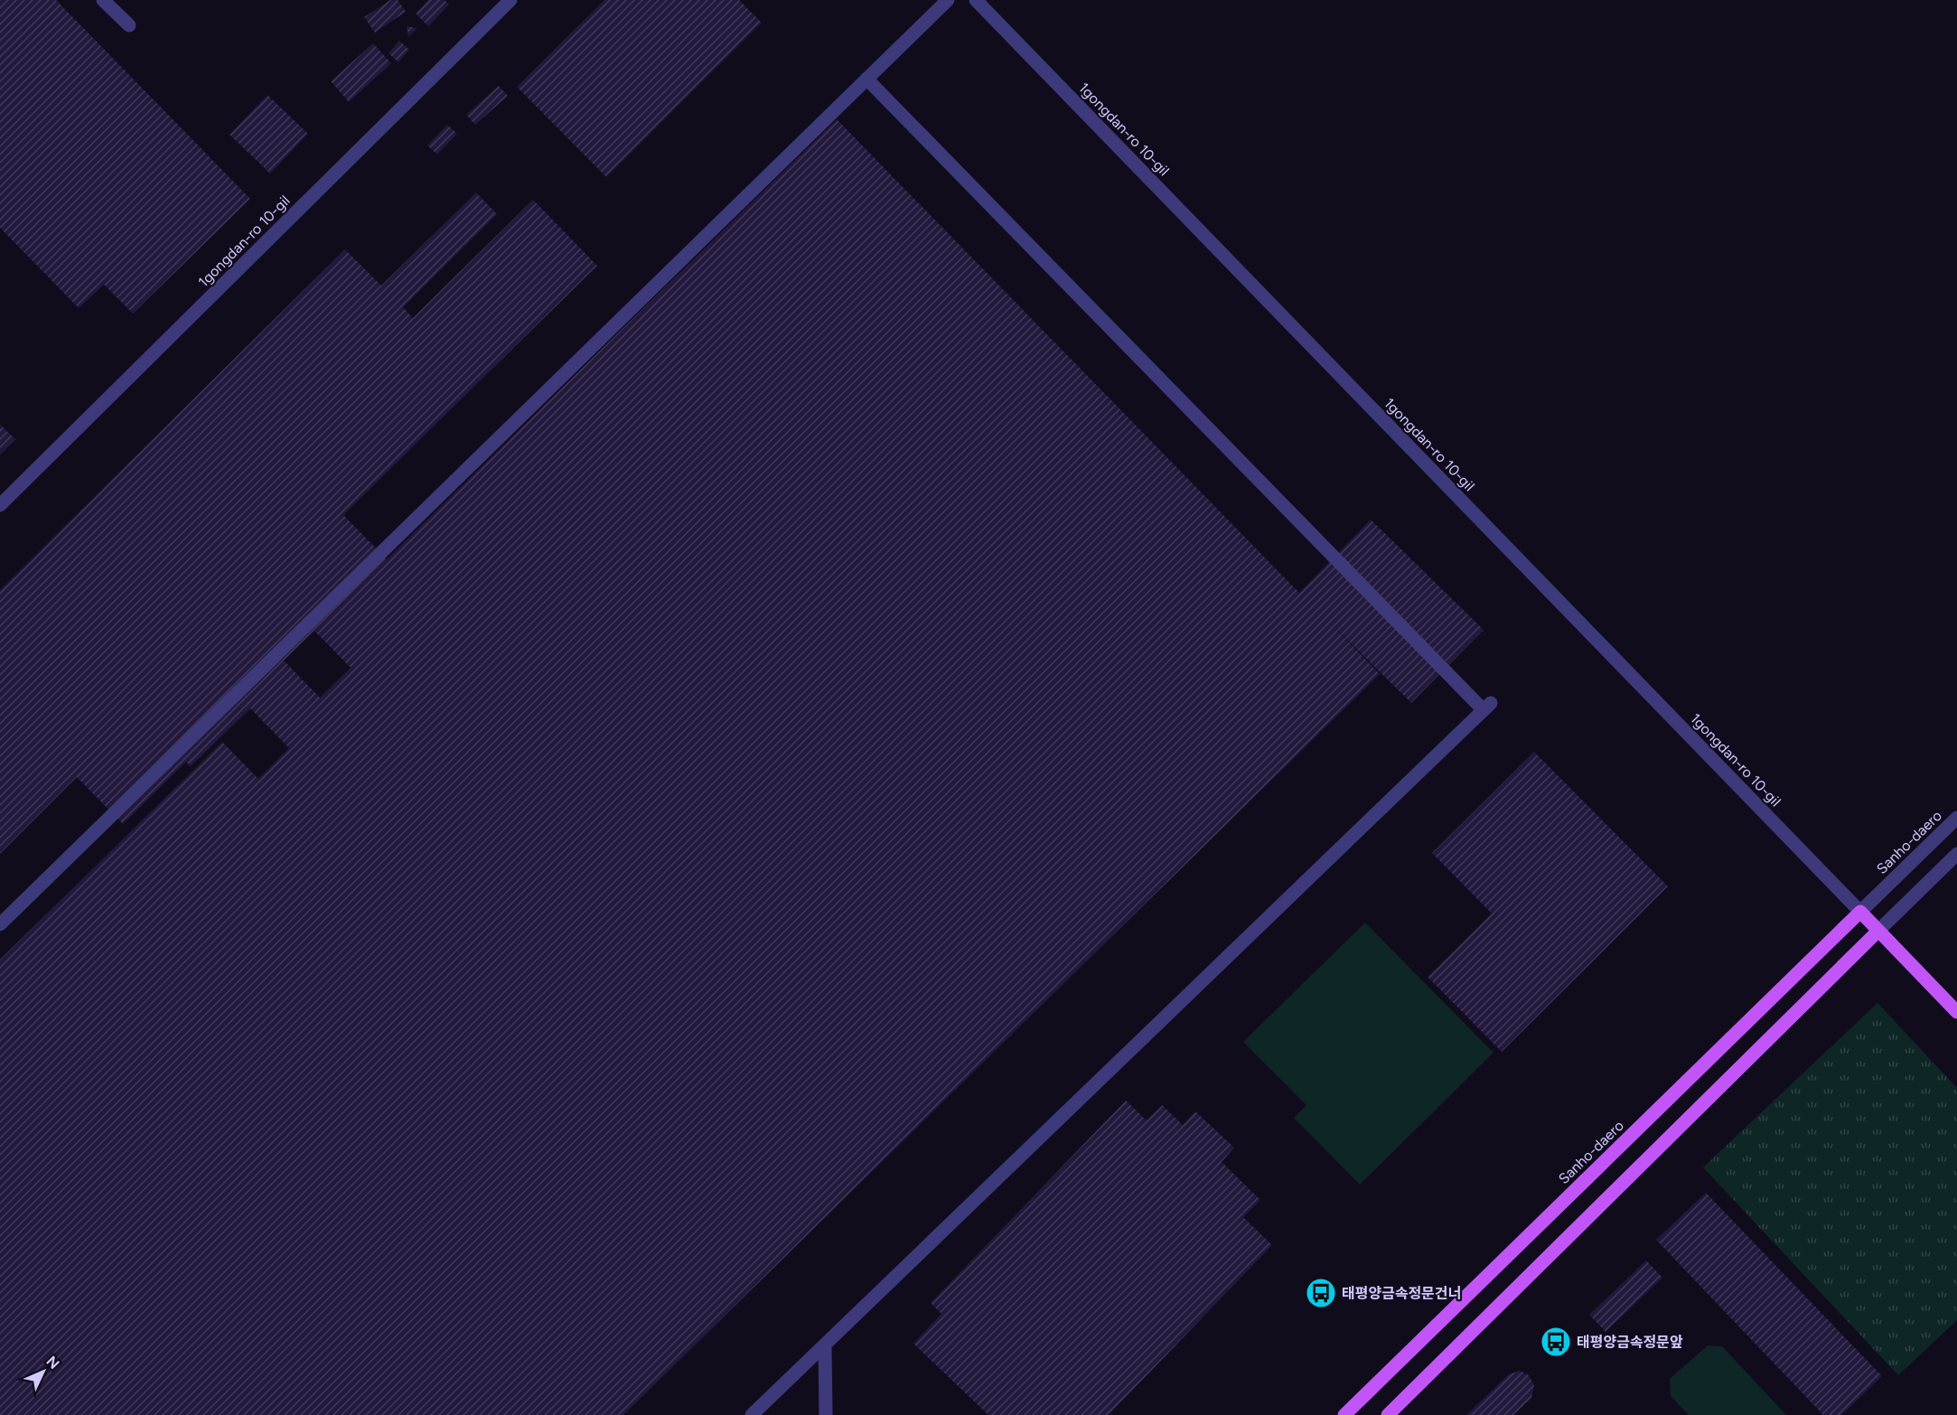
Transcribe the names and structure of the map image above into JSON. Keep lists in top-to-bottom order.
{
  "streets": {
    "main road": ["Sanho-daero"],
    "street": ["1gongdan-ro 10-gil"]
  },
  "crossings": [
    ["1gongdan-ro 10-gil", "Sanho-daero"]
  ],
  "places": {
    "bus stop": ["태평양금속정문건너", "태평양금속정문앞"]
  },
  "north": "top right"
}
